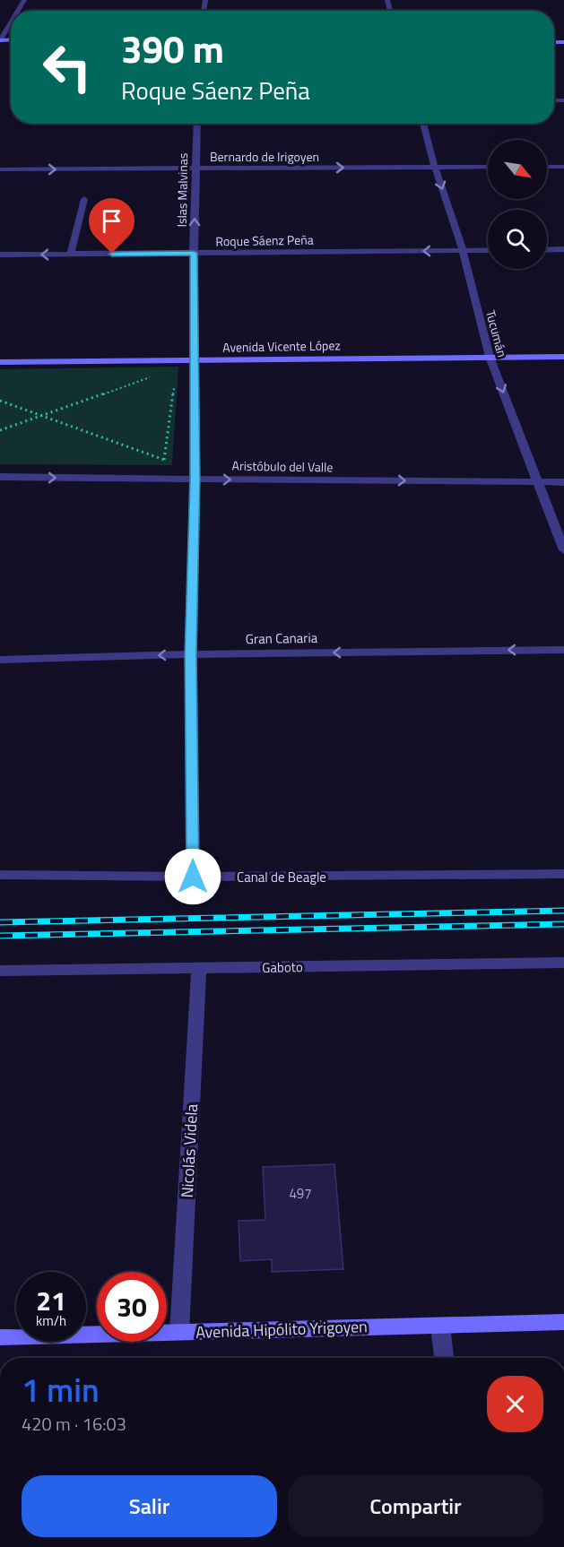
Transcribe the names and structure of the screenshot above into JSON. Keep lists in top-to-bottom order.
{
  "streets": {
    "main road": ["Avenida Vicente López", "Avenida Hipólito Yrigoyen"],
    "street": [
      "Bernardo de Irigoyen",
      "Islas Malvinas",
      "Roque Sáenz Peña",
      "Tucumán",
      "Aristóbulo del Valle",
      "Gran Canaria",
      "Canal de Beagle",
      "Gaboto",
      "Nicolás Videla"
    ]
  },
  "crossings": [
    ["Bernardo de Irigoyen", "Islas Malvinas"],
    ["Bernardo de Irigoyen", "Tucumán"],
    ["Islas Malvinas", "Roque Sáenz Peña"],
    ["Islas Malvinas", "Avenida Vicente López"],
    ["Islas Malvinas", "Aristóbulo del Valle"],
    ["Islas Malvinas", "Gran Canaria"],
    ["Islas Malvinas", "Canal de Beagle"],
    ["Roque Sáenz Peña", "Tucumán"],
    ["Tucumán", "Avenida Vicente López"],
    ["Tucumán", "Aristóbulo del Valle"],
    ["Gaboto", "Nicolás Videla"],
    ["Nicolás Videla", "Avenida Hipólito Yrigoyen"]
  ],
  "one_way": [
    "Bernardo de Irigoyen",
    "Roque Sáenz Peña",
    "Tucumán",
    "Aristóbulo del Valle",
    "Gran Canaria"
  ],
  "house_numbers": ["497"],
  "north": "bottom right",
  "page": {
    "turn": ["390 m", "Roque Sáenz Peña"],
    "speed": "21 km/h",
    "limit": "30",
    "heading": ["1 min", "420 m · 16:03"],
    "buttons": ["Salir", "Compartir"]
  }
}
